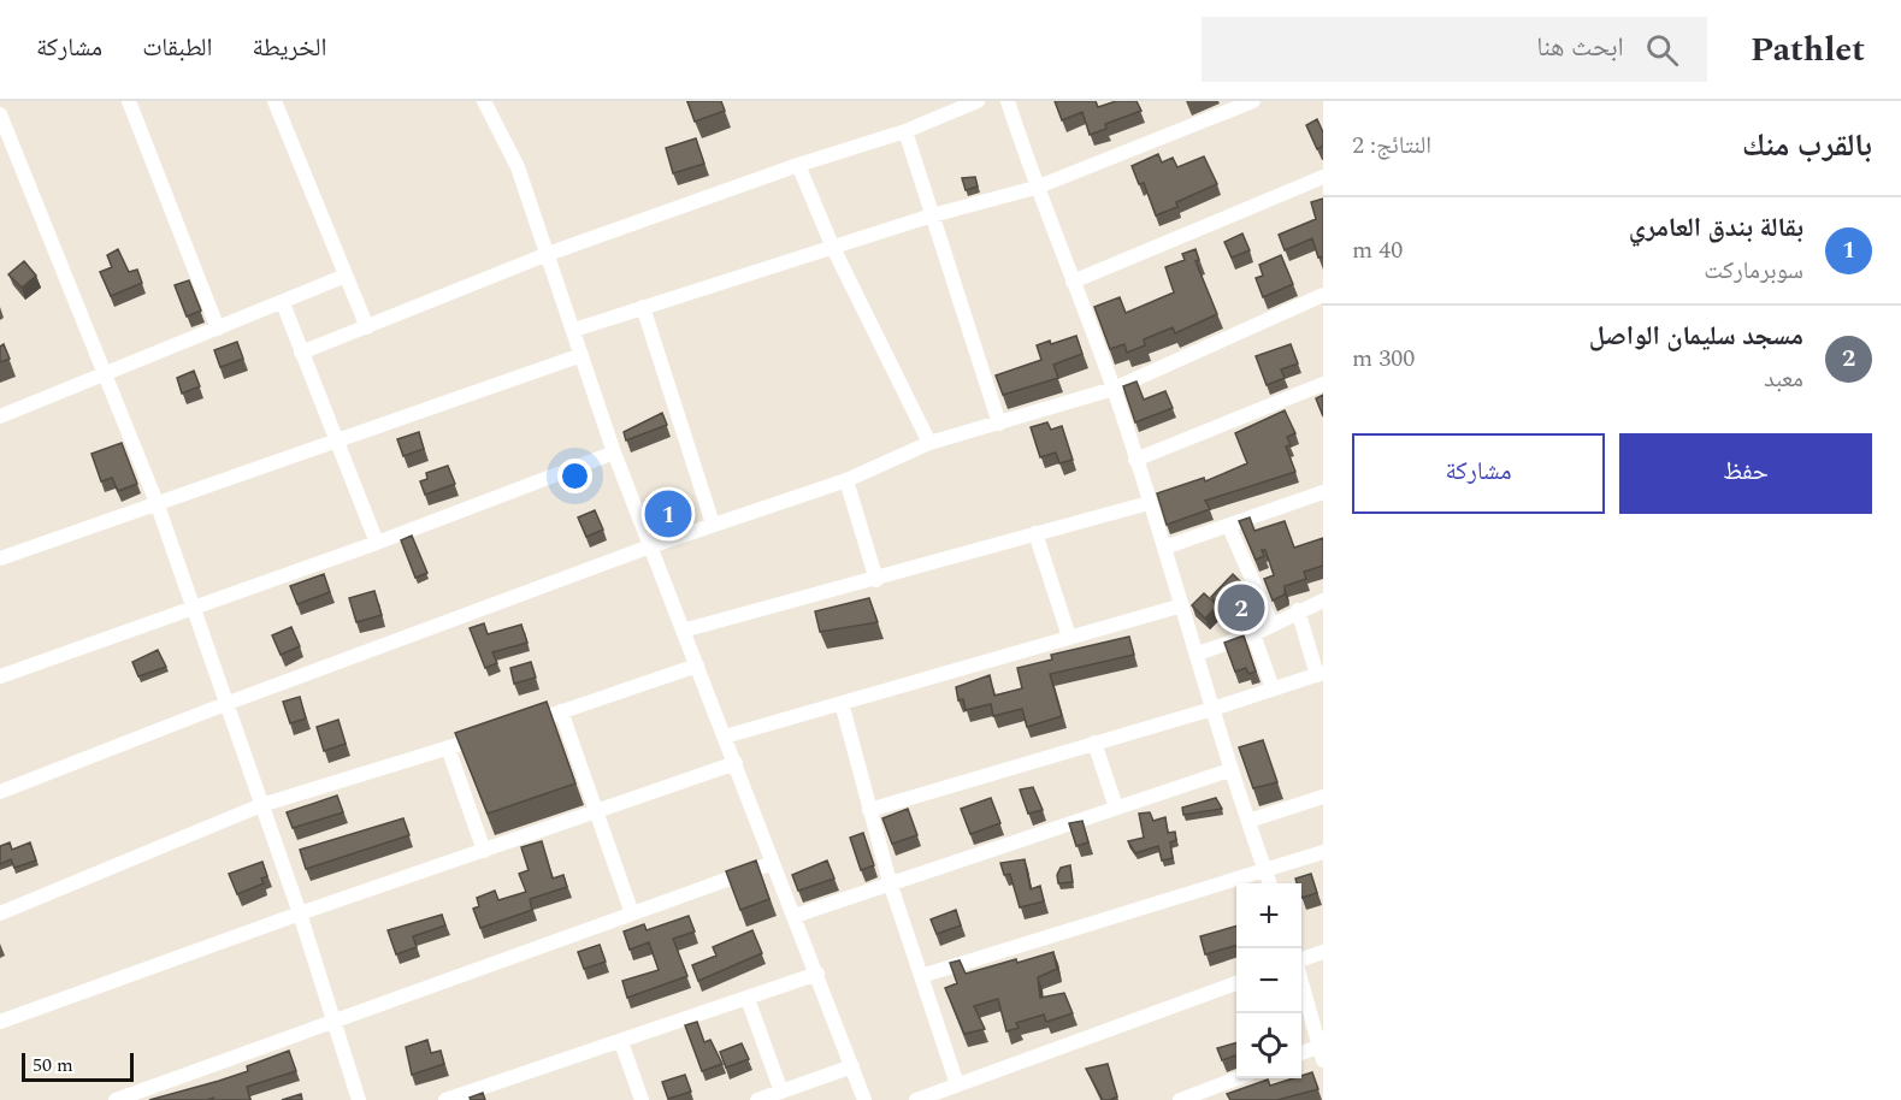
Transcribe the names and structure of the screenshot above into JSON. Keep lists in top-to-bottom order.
{
  "scale_bar": "50 m",
  "page": {
    "header": "Pathlet",
    "search": "ابحث هنا",
    "nav": ["الخريطة", "الطبقات", "مشاركة"],
    "heading": ["بالقرب منك", "النتائج: 2"],
    "list": [
      {
        "mark": "1",
        "name": "بقالة بندق العامري",
        "note": "سوبرماركت",
        "value": "40 m"
      },
      {
        "mark": "2",
        "name": "مسجد سليمان الواصل",
        "note": "معبد",
        "value": "300 m"
      }
    ],
    "buttons": ["حفظ", "مشاركة"],
    "pins": ["1", "2"],
    "map_buttons": ["+", "−"],
    "scale": "50 m"
  }
}
